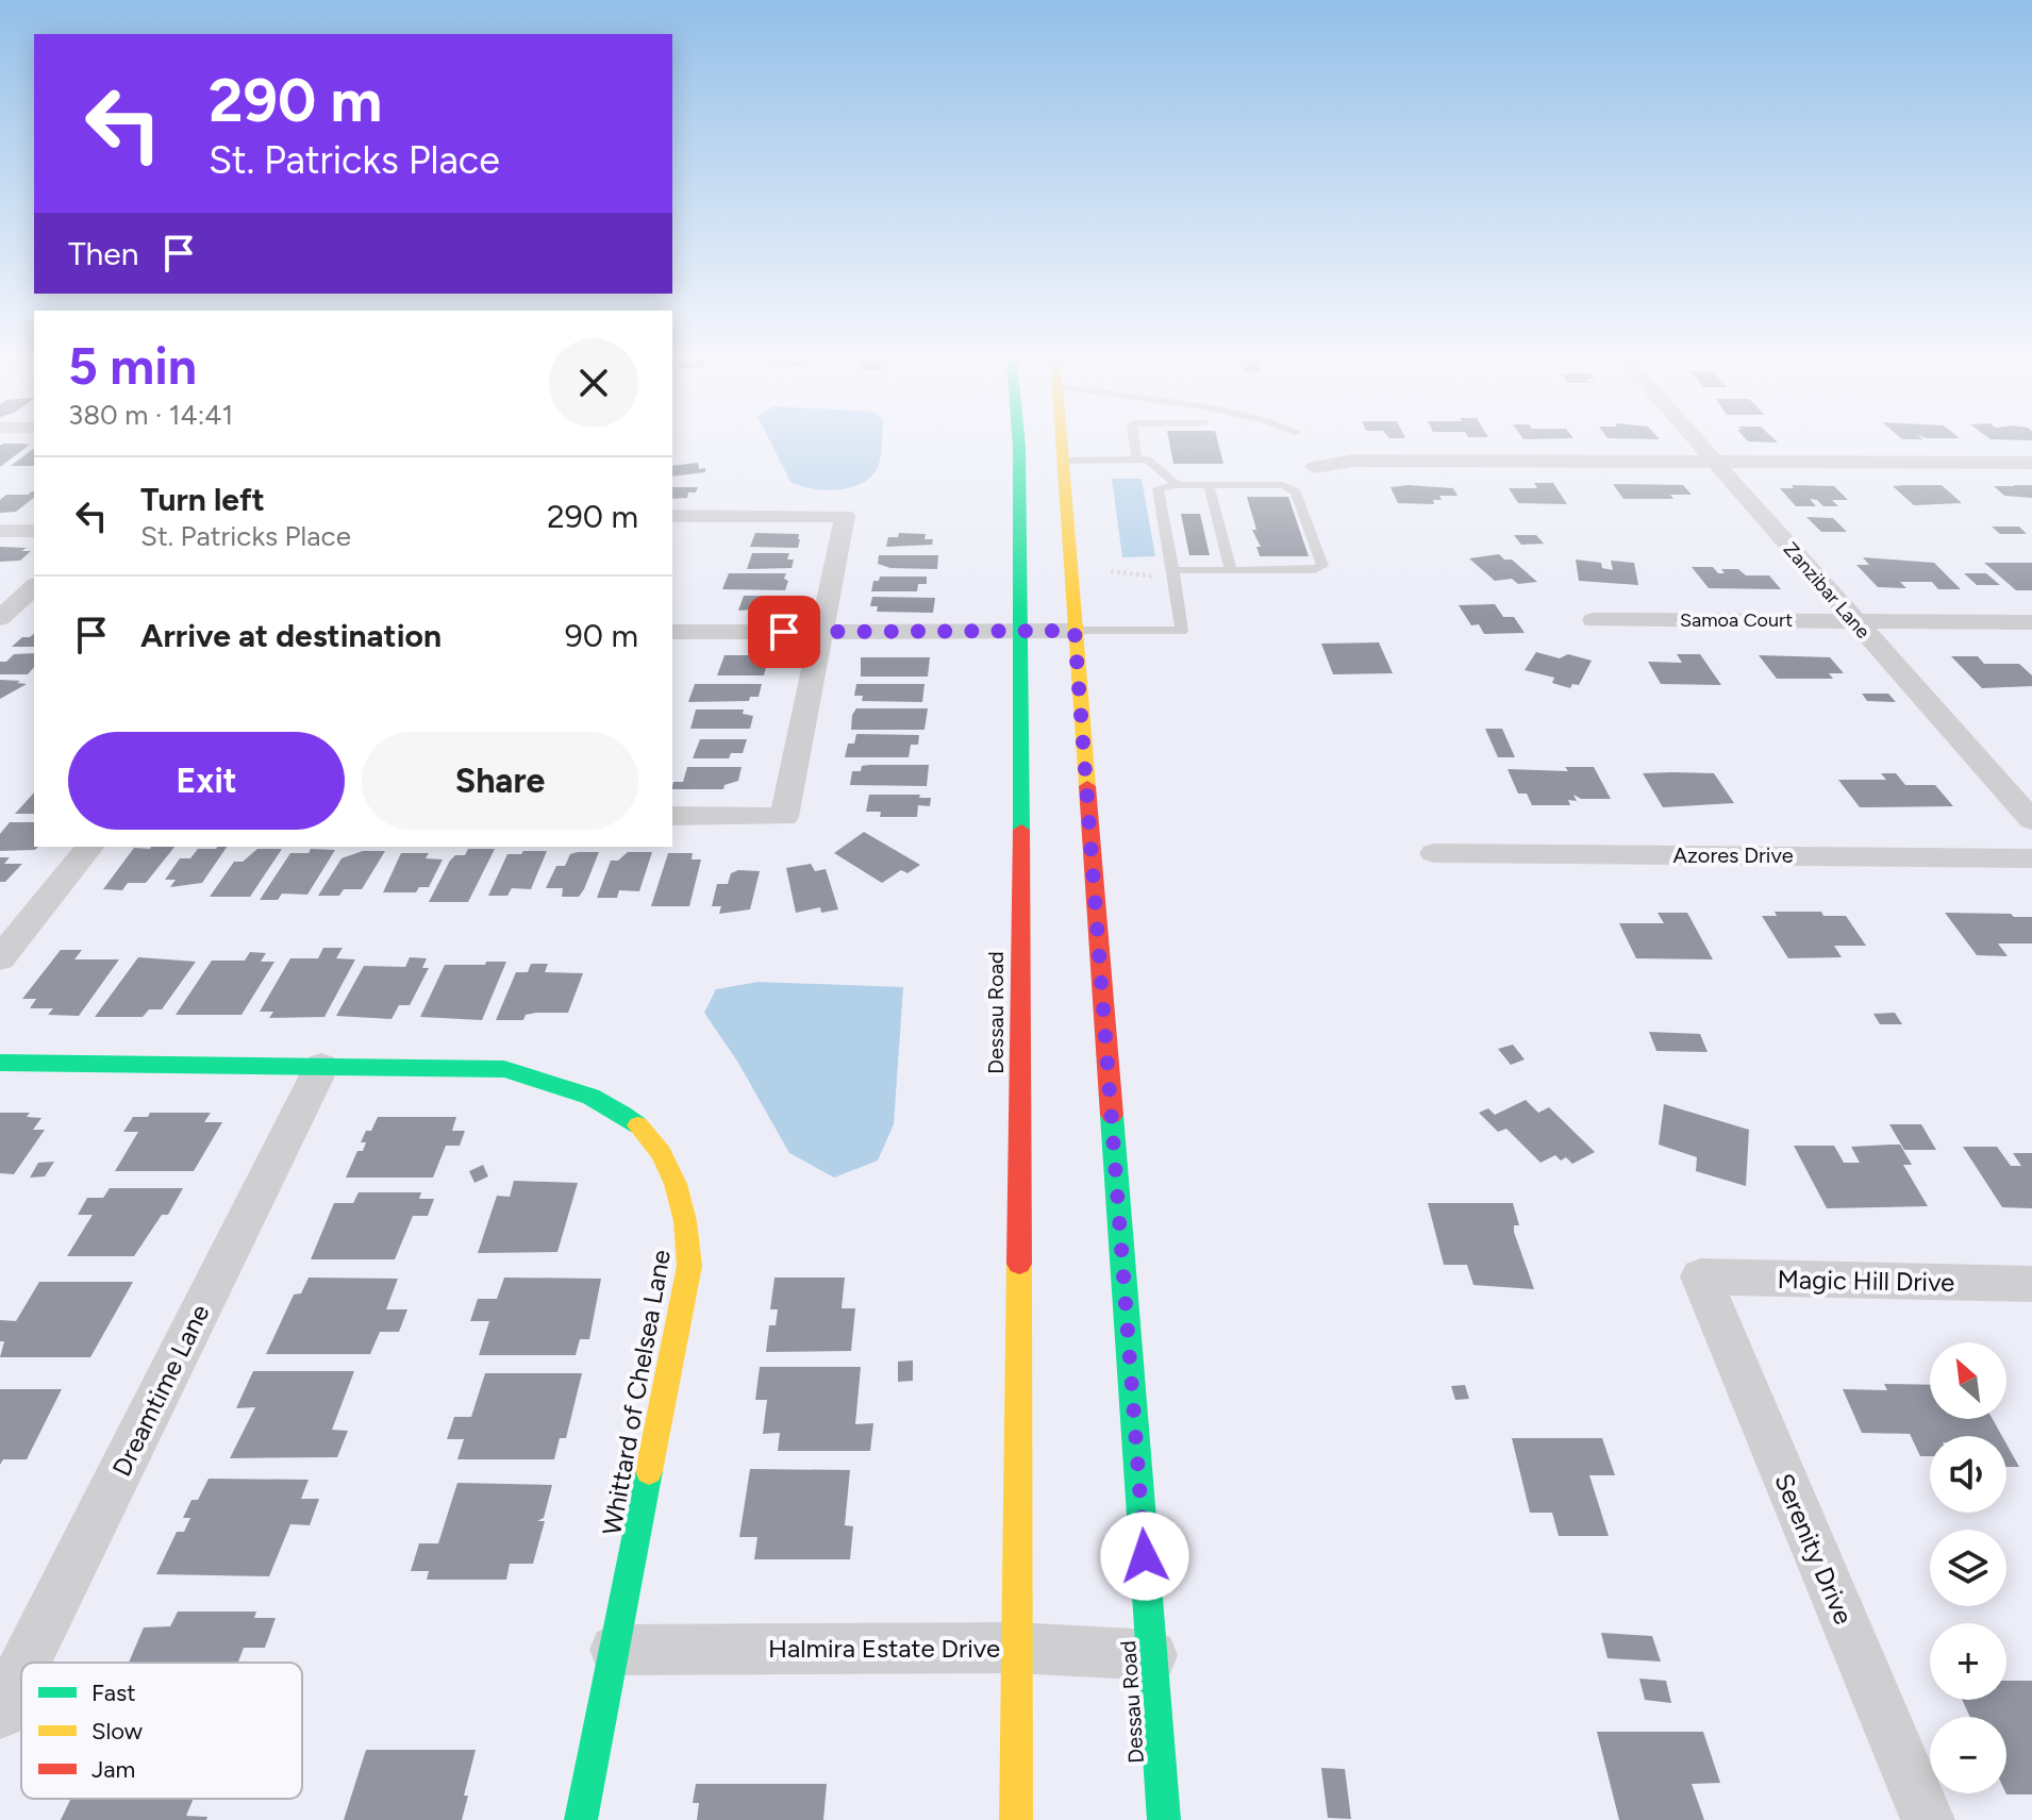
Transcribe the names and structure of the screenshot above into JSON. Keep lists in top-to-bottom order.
{
  "streets": {
    "main road": ["Dessau Road", "Whittard of Chelsea Lane"],
    "street": [
      "Zanzibar Lane",
      "Samoa Court",
      "Azores Drive",
      "Magic Hill Drive",
      "Dreamtime Lane",
      "Serenity Drive",
      "Halmira Estate Drive"
    ]
  },
  "crossings": [
    ["Zanzibar Lane", "Samoa Court"],
    ["Dessau Road", "Halmira Estate Drive"],
    ["Magic Hill Drive", "Serenity Drive"],
    ["Dreamtime Lane", "Whittard of Chelsea Lane"],
    ["Whittard of Chelsea Lane", "Halmira Estate Drive"]
  ],
  "legend": ["Fast", "Slow", "Jam"],
  "north": "top left",
  "page": {
    "turn": ["290 m", "St. Patricks Place"],
    "then": "Then",
    "heading": ["5 min", "380 m · 14:41"],
    "list": [
      {
        "name": "Turn left",
        "note": "St. Patricks Place",
        "value": "290 m"
      },
      {
        "name": "Arrive at destination",
        "value": "90 m"
      }
    ],
    "buttons": ["Exit", "Share"],
    "map_buttons": ["+", "−"]
  }
}
